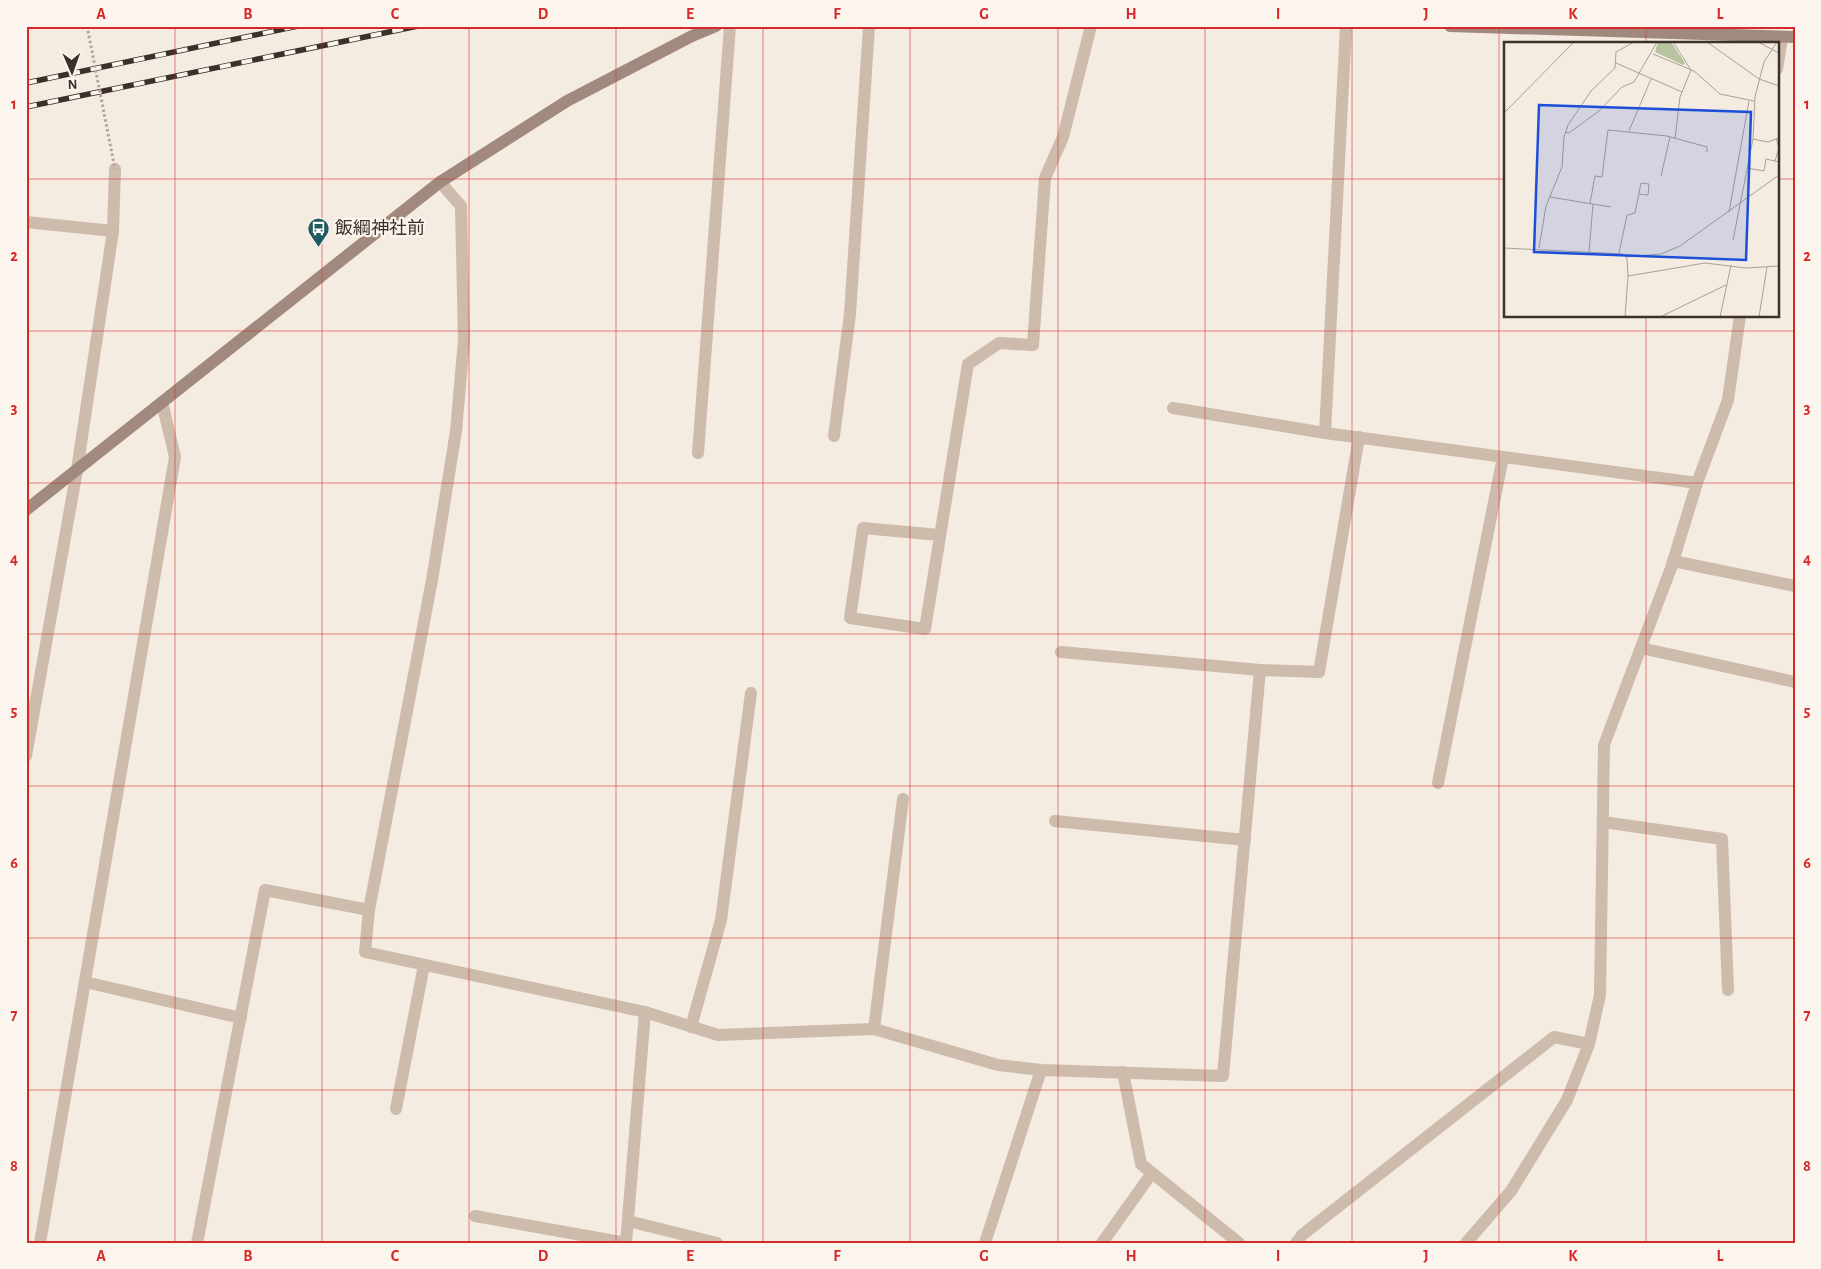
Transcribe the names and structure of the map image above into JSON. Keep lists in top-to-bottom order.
{
  "places": {
    "bus stop": ["飯綱神社前"]
  },
  "north": "bottom",
  "grid": {
    "columns": [
      "A",
      "B",
      "C",
      "D",
      "E",
      "F",
      "G",
      "H",
      "I",
      "J",
      "K",
      "L"
    ],
    "rows": [
      "1",
      "2",
      "3",
      "4",
      "5",
      "6",
      "7",
      "8"
    ]
  }
}
